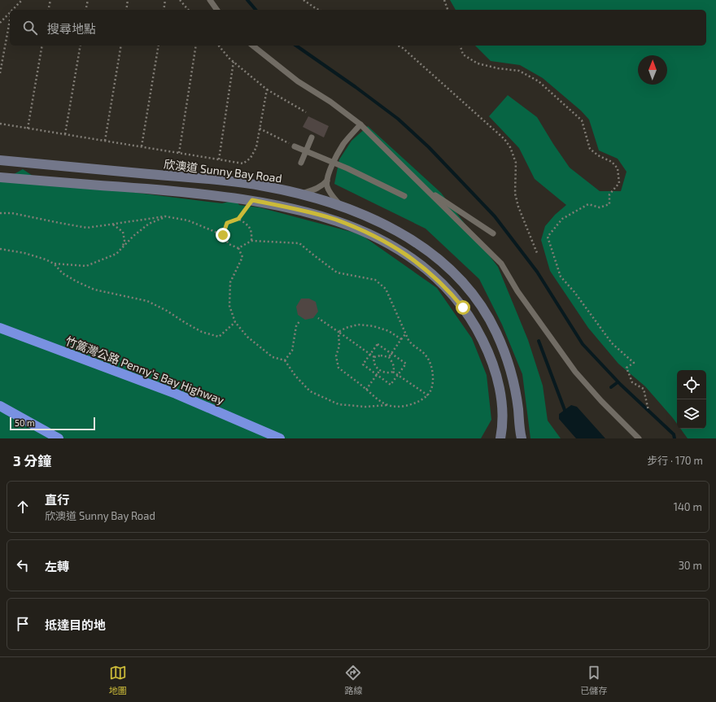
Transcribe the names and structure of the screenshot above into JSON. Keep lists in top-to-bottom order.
{
  "streets": {
    "highway": ["竹篙灣公路 Penny's Bay Highway"],
    "main road": ["欣澳道 Sunny Bay Road"]
  },
  "scale_bar": "50 m",
  "north": "top",
  "page": {
    "search": "搜尋地點",
    "scale": "50 m",
    "heading": ["3 分鐘", "步行 · 170 m"],
    "list": [
      ["直行", "欣澳道 Sunny Bay Road", "140 m"],
      ["左轉", "30 m"],
      "抵達目的地"
    ],
    "nav": ["地圖", "路線", "已儲存"]
  }
}
